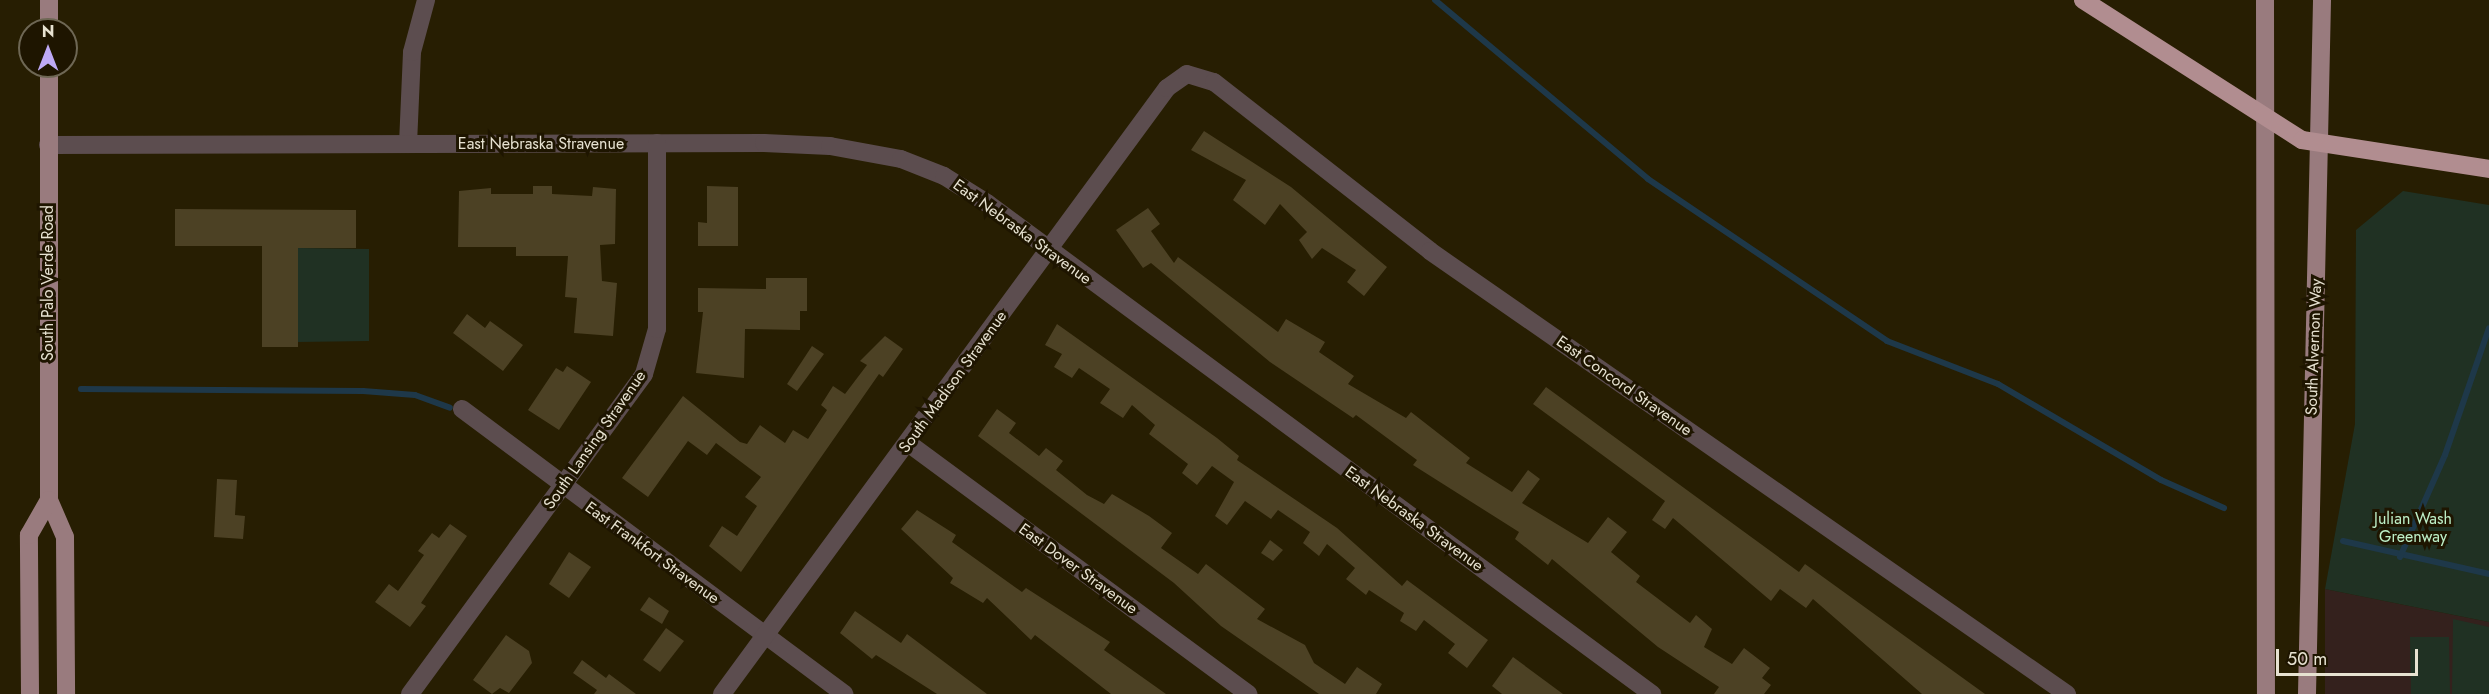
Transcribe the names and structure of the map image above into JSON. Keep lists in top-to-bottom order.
{
  "streets": {
    "main road": ["South Palo Verde Road", "South Alvernon Way"],
    "street": [
      "East Nebraska Stravenue",
      "South Madison Stravenue",
      "East Concord Stravenue",
      "South Lansing Stravenue",
      "East Frankfort Stravenue",
      "East Dover Stravenue"
    ]
  },
  "crossings": [
    ["East Nebraska Stravenue", "South Palo Verde Road"],
    ["East Nebraska Stravenue", "South Madison Stravenue"],
    ["East Nebraska Stravenue", "South Lansing Stravenue"],
    ["South Madison Stravenue", "East Concord Stravenue"],
    ["South Madison Stravenue", "East Frankfort Stravenue"],
    ["South Madison Stravenue", "East Dover Stravenue"],
    ["South Lansing Stravenue", "East Frankfort Stravenue"]
  ],
  "parks": ["Julian Wash Greenway"],
  "scale_bar": "50 m",
  "north": "top"
}
